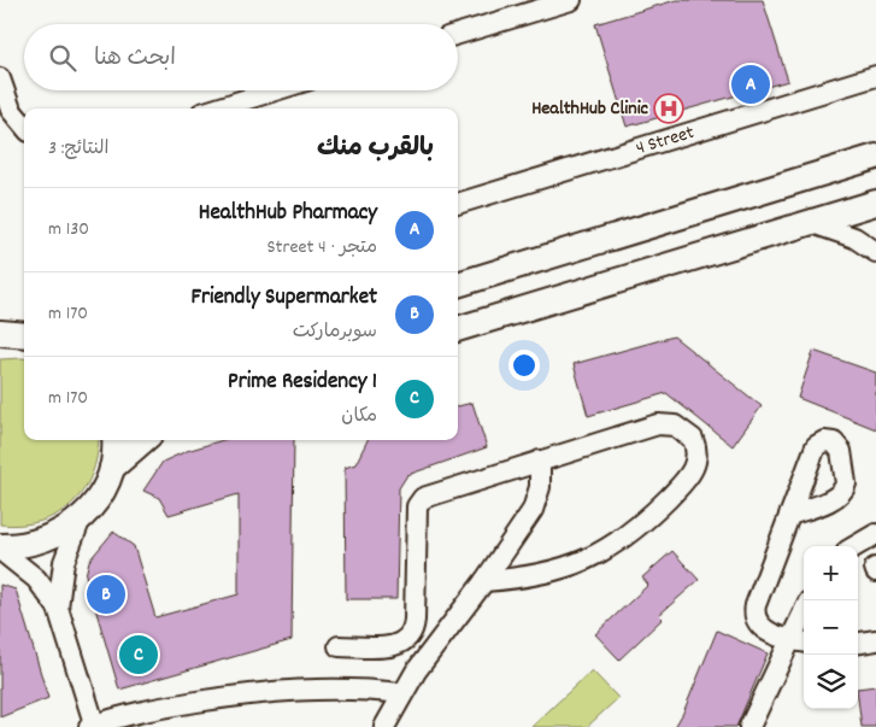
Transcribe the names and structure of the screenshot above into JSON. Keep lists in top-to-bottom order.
{
  "streets": {
    "street": ["4 Street"]
  },
  "places": {
    "hospital": ["HealthHub Clinic"]
  },
  "page": {
    "search": "ابحث هنا",
    "pins": ["A", "B", "C"],
    "heading": ["بالقرب منك", "النتائج: 3"],
    "list": [
      {
        "mark": "A",
        "name": "HealthHub Pharmacy",
        "note": "متجر · 4 Street",
        "value": "130 m"
      },
      {
        "mark": "B",
        "name": "Friendly Supermarket",
        "note": "سوبرماركت",
        "value": "170 m"
      },
      {
        "mark": "C",
        "name": "Prime Residency 1",
        "note": "مكان",
        "value": "170 m"
      }
    ],
    "map_buttons": ["+", "−"]
  }
}
